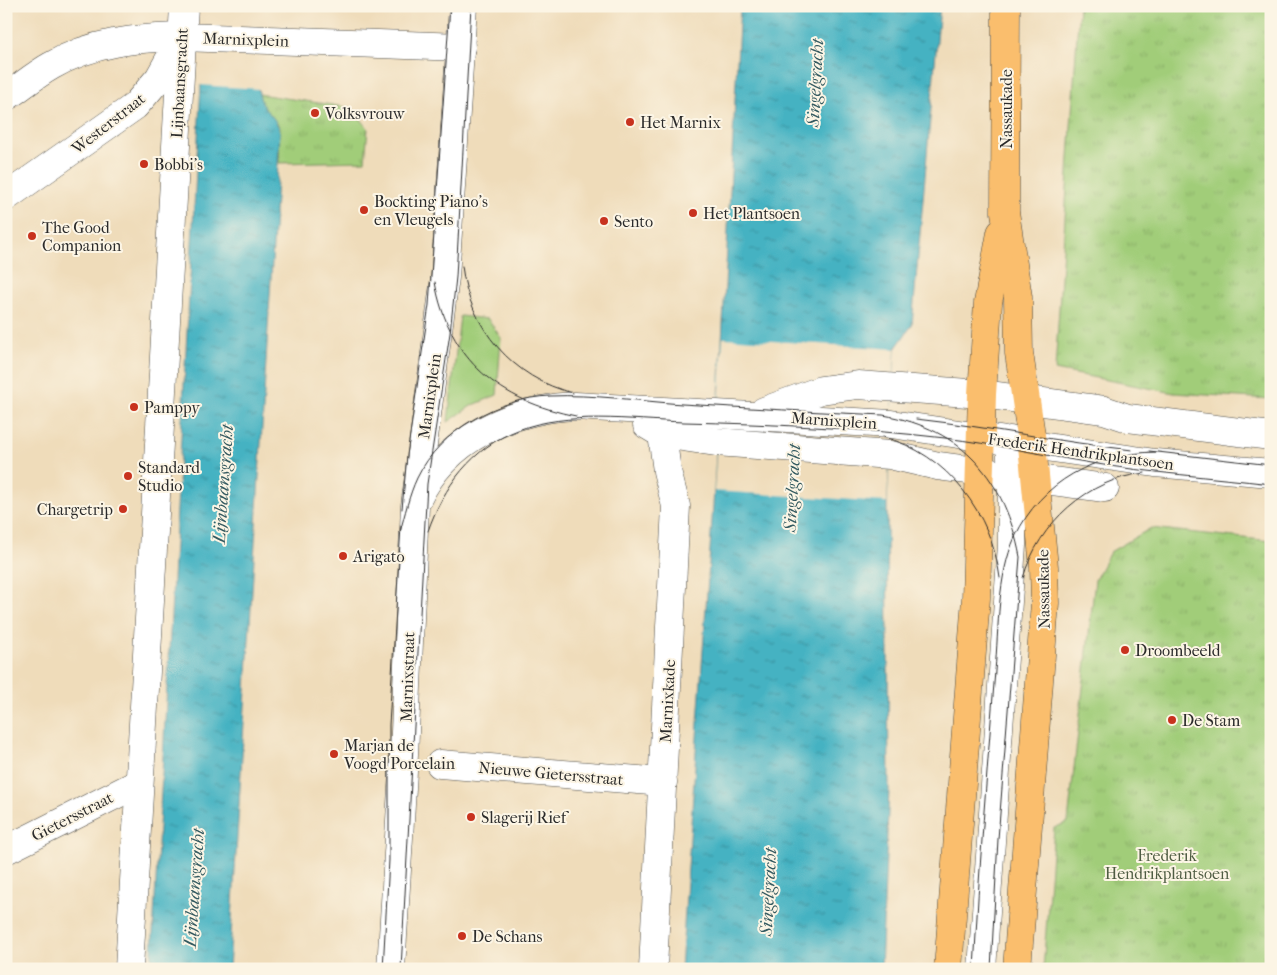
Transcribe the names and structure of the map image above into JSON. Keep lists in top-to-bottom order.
{
  "streets": {
    "main road": ["Nassaukade"],
    "street": [
      "Marnixplein",
      "Lijnbaansgracht",
      "Westerstraat",
      "Frederik Hendrikplantsoen",
      "Marnixstraat",
      "Marnixkade",
      "Nieuwe Gietersstraat",
      "Gietersstraat"
    ]
  },
  "crossings": [
    ["Marnixplein", "Lijnbaansgracht"],
    ["Marnixplein", "Nassaukade"],
    ["Marnixplein", "Westerstraat"],
    ["Marnixplein", "Frederik Hendrikplantsoen"],
    ["Marnixplein", "Marnixstraat"],
    ["Marnixplein", "Marnixkade"],
    ["Lijnbaansgracht", "Westerstraat"],
    ["Lijnbaansgracht", "Gietersstraat"],
    ["Nassaukade", "Frederik Hendrikplantsoen"],
    ["Marnixkade", "Nieuwe Gietersstraat"]
  ],
  "water": ["Singelgracht", "Lijnbaansgracht"],
  "parks": ["Frederik Hendrikplantsoen"],
  "places": [
    "Volksvrouw",
    "Het Marnix",
    "Bobbi's",
    "Bockting Piano's en Vleugels",
    "Het Plantsoen",
    "Sento",
    "The Good Companion",
    "Pamppy",
    "Standard Studio",
    "Chargetrip",
    "Arigato",
    "Droombeeld",
    "De Stam",
    "Marjan de Voogd Porcelain",
    "Slagerij Rief",
    "De Schans"
  ]
}
